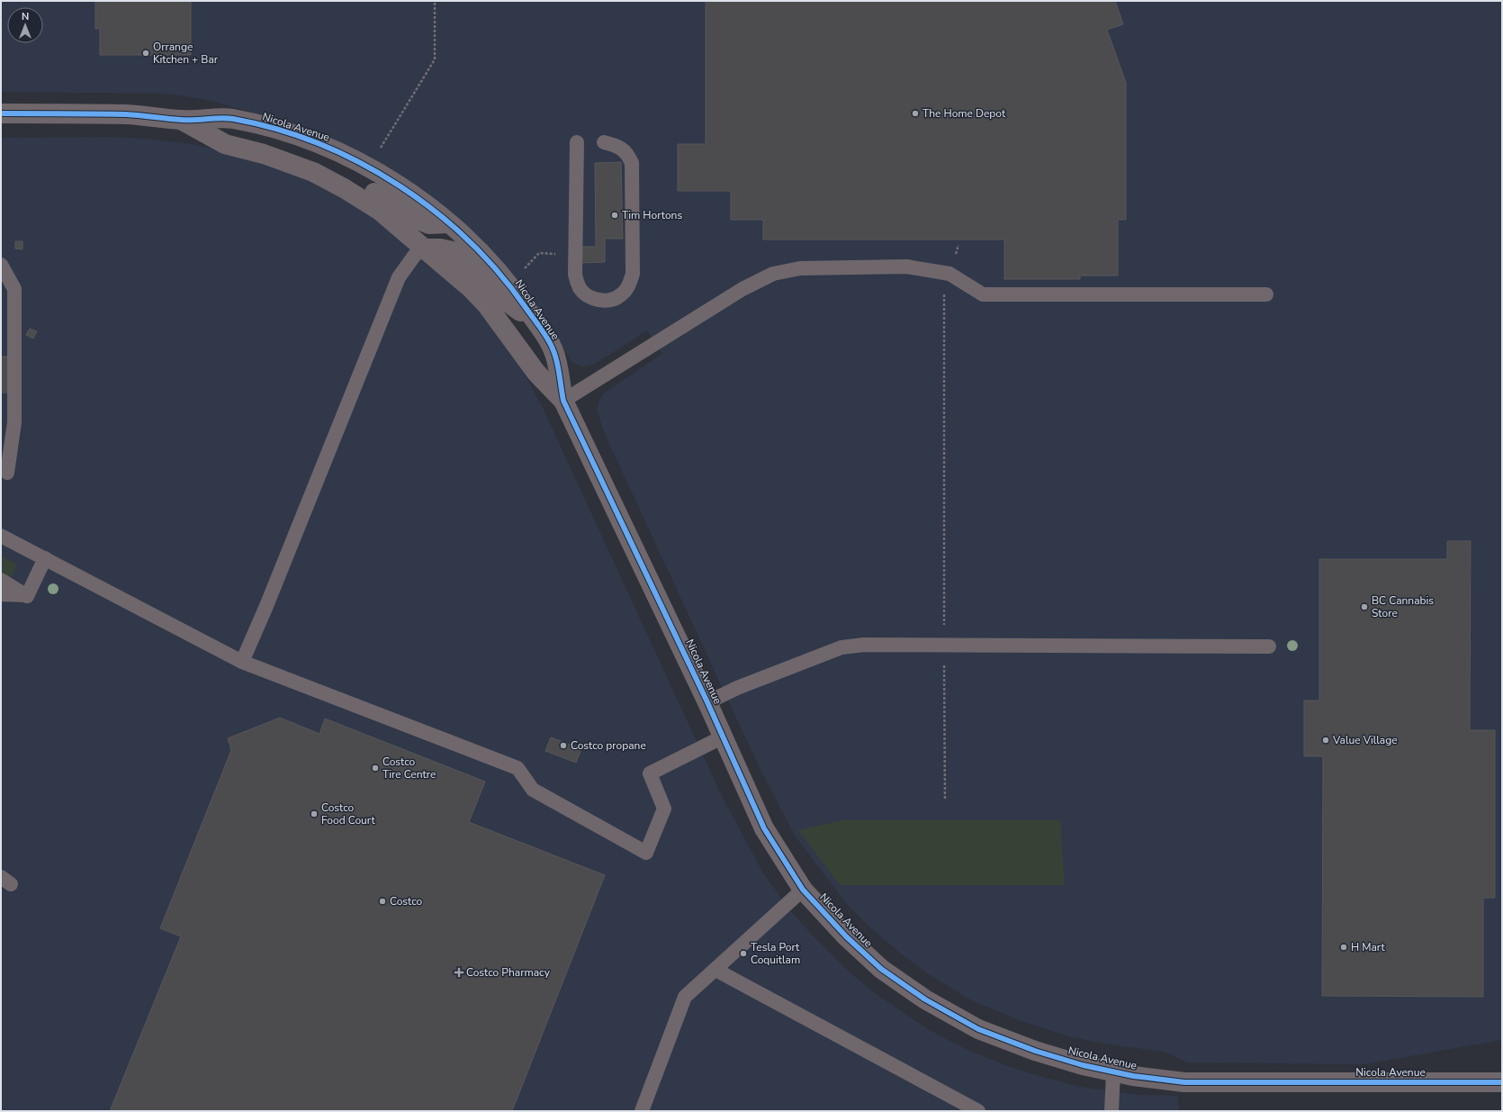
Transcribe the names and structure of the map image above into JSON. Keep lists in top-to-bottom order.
{
  "streets": {
    "street": ["Nicola Avenue"]
  },
  "places": {
    "other": [
      "Orrange Kitchen + Bar",
      "The Home Depot",
      "Tim Hortons",
      "BC Cannabis Store",
      "Value Village",
      "Costco propane",
      "Costco Tire Centre",
      "Costco Food Court",
      "Costco",
      "H Mart",
      "Tesla Port Coquitlam"
    ],
    "health": ["Costco Pharmacy"]
  },
  "north": "top"
}
